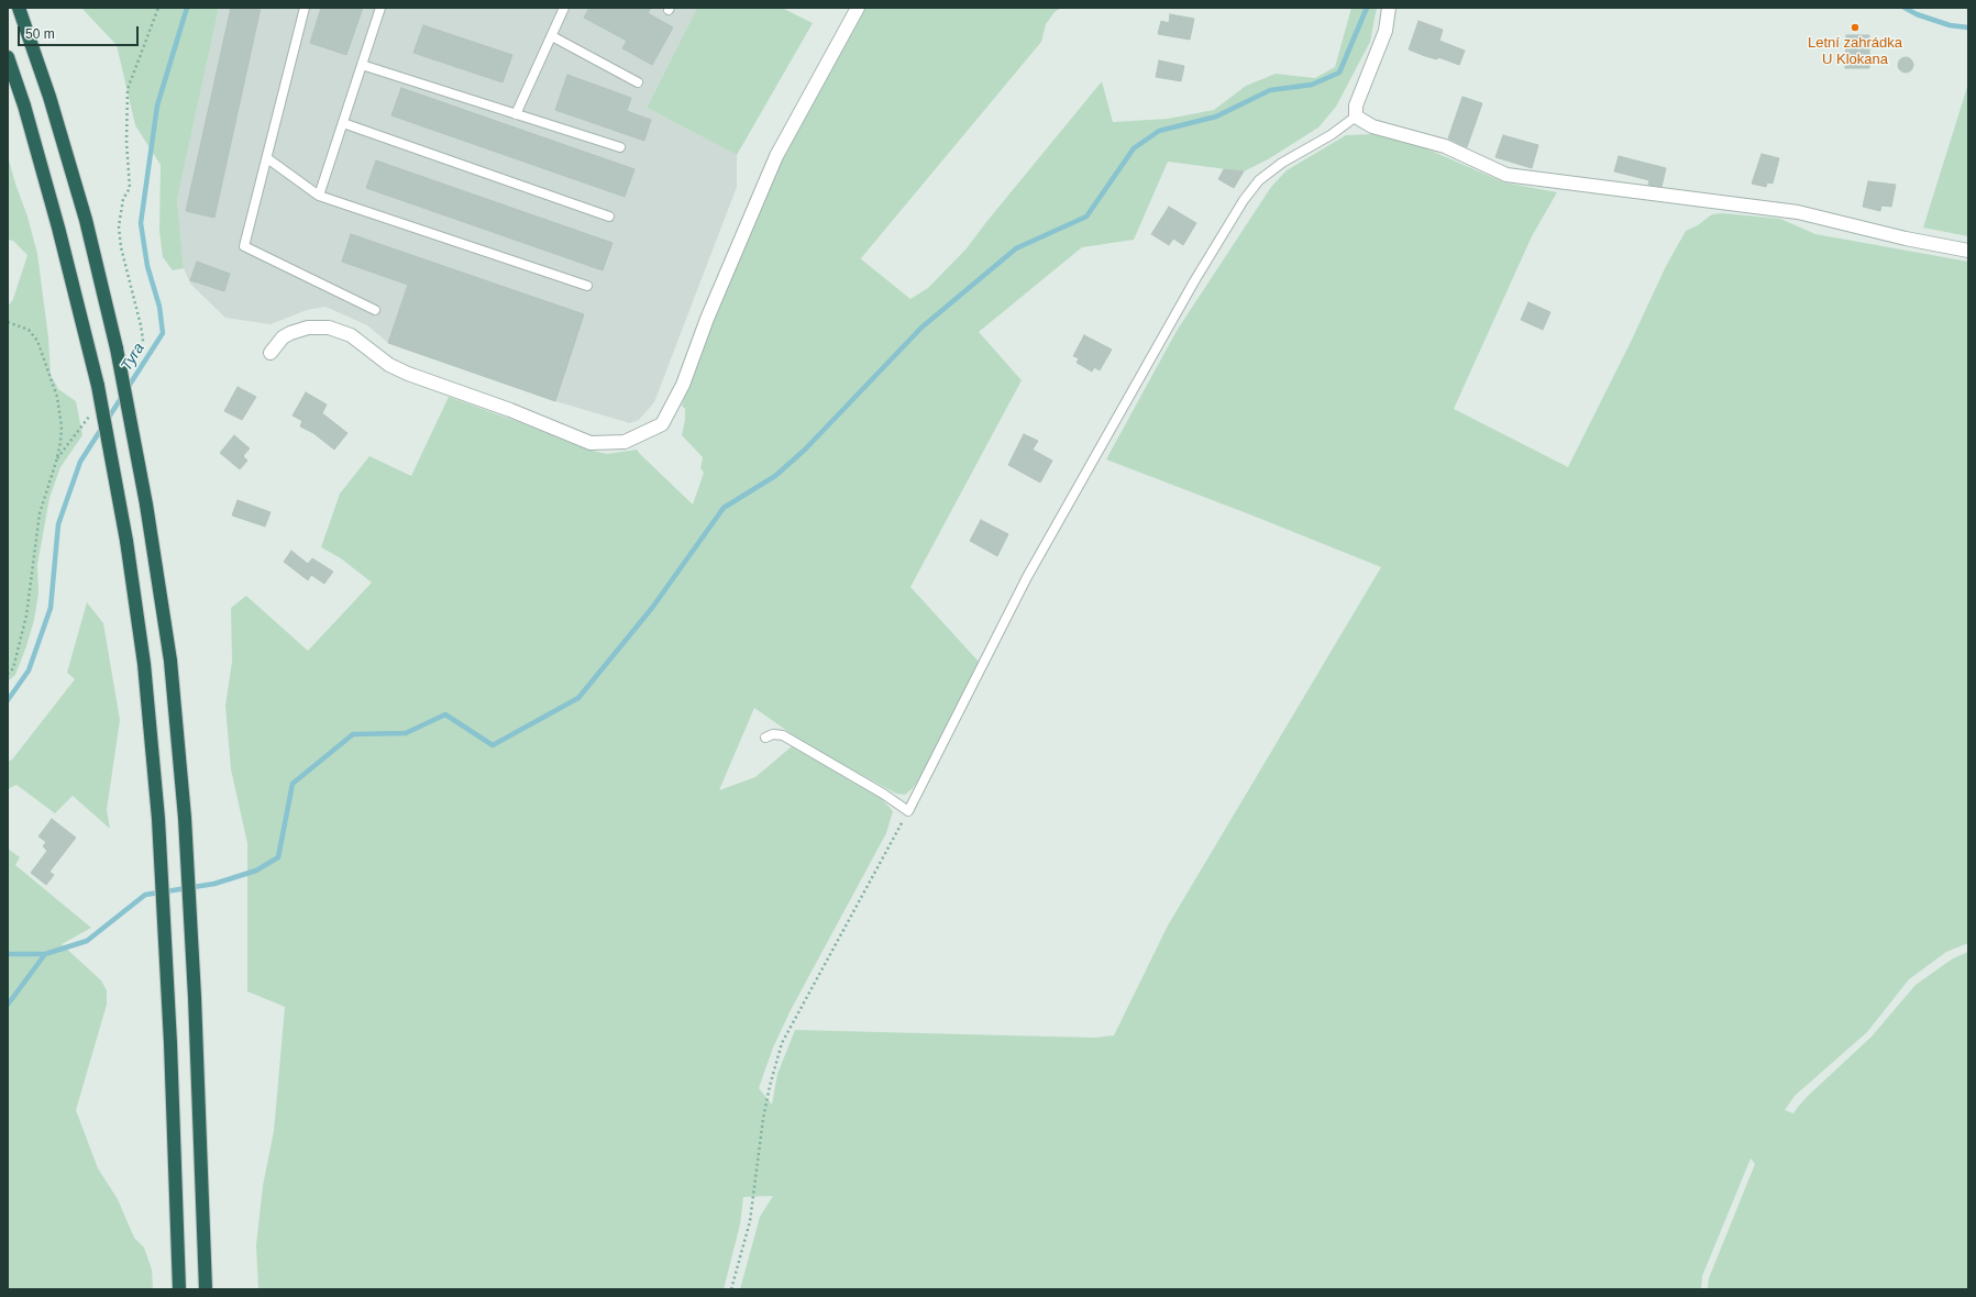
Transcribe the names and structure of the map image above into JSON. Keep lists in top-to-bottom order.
{
  "water": ["Tyra"],
  "places": ["Letní zahrádka U Klokana"],
  "scale_bar": "50 m"
}
